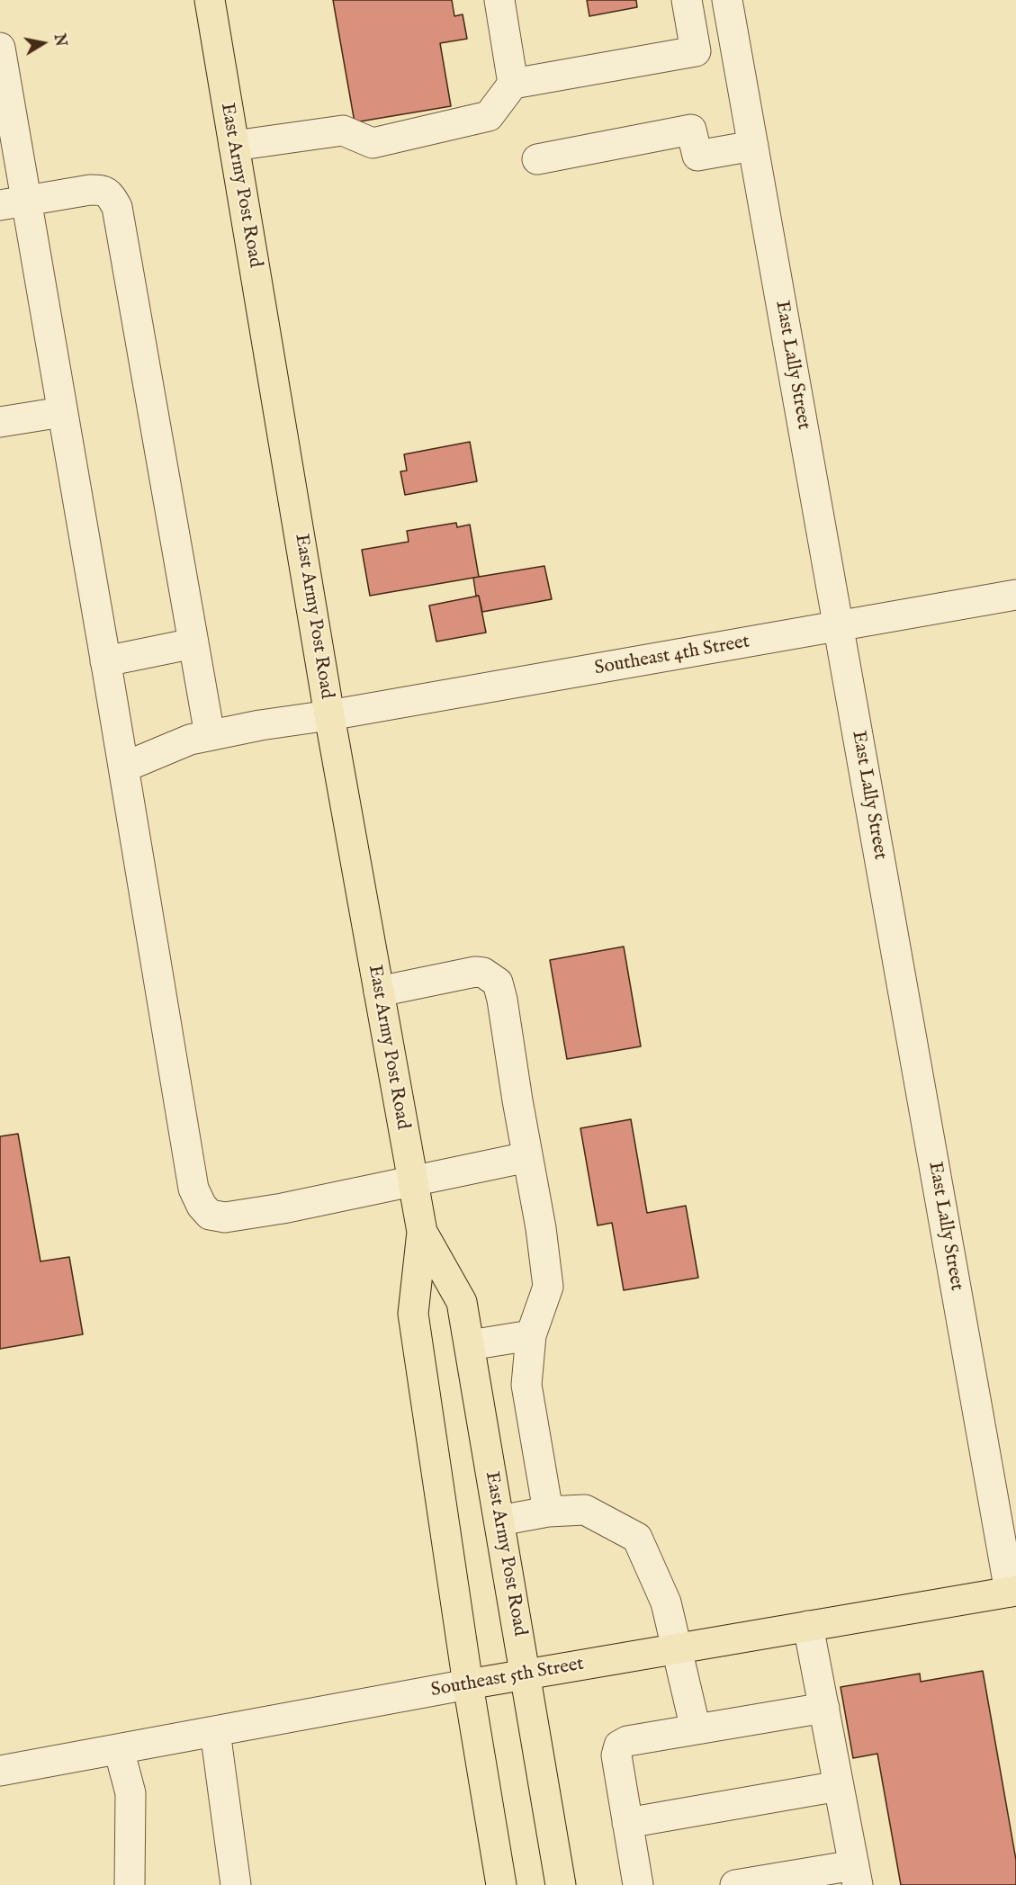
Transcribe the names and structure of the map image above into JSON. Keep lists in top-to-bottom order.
{
  "streets": {
    "main road": ["East Army Post Road", "Southeast 5th Street"],
    "street": ["East Lally Street", "Southeast 4th Street"]
  },
  "crossings": [
    ["East Army Post Road", "Southeast 4th Street"],
    ["East Army Post Road", "Southeast 5th Street"],
    ["East Lally Street", "Southeast 4th Street"],
    ["East Lally Street", "Southeast 5th Street"]
  ],
  "north": "right"
}
